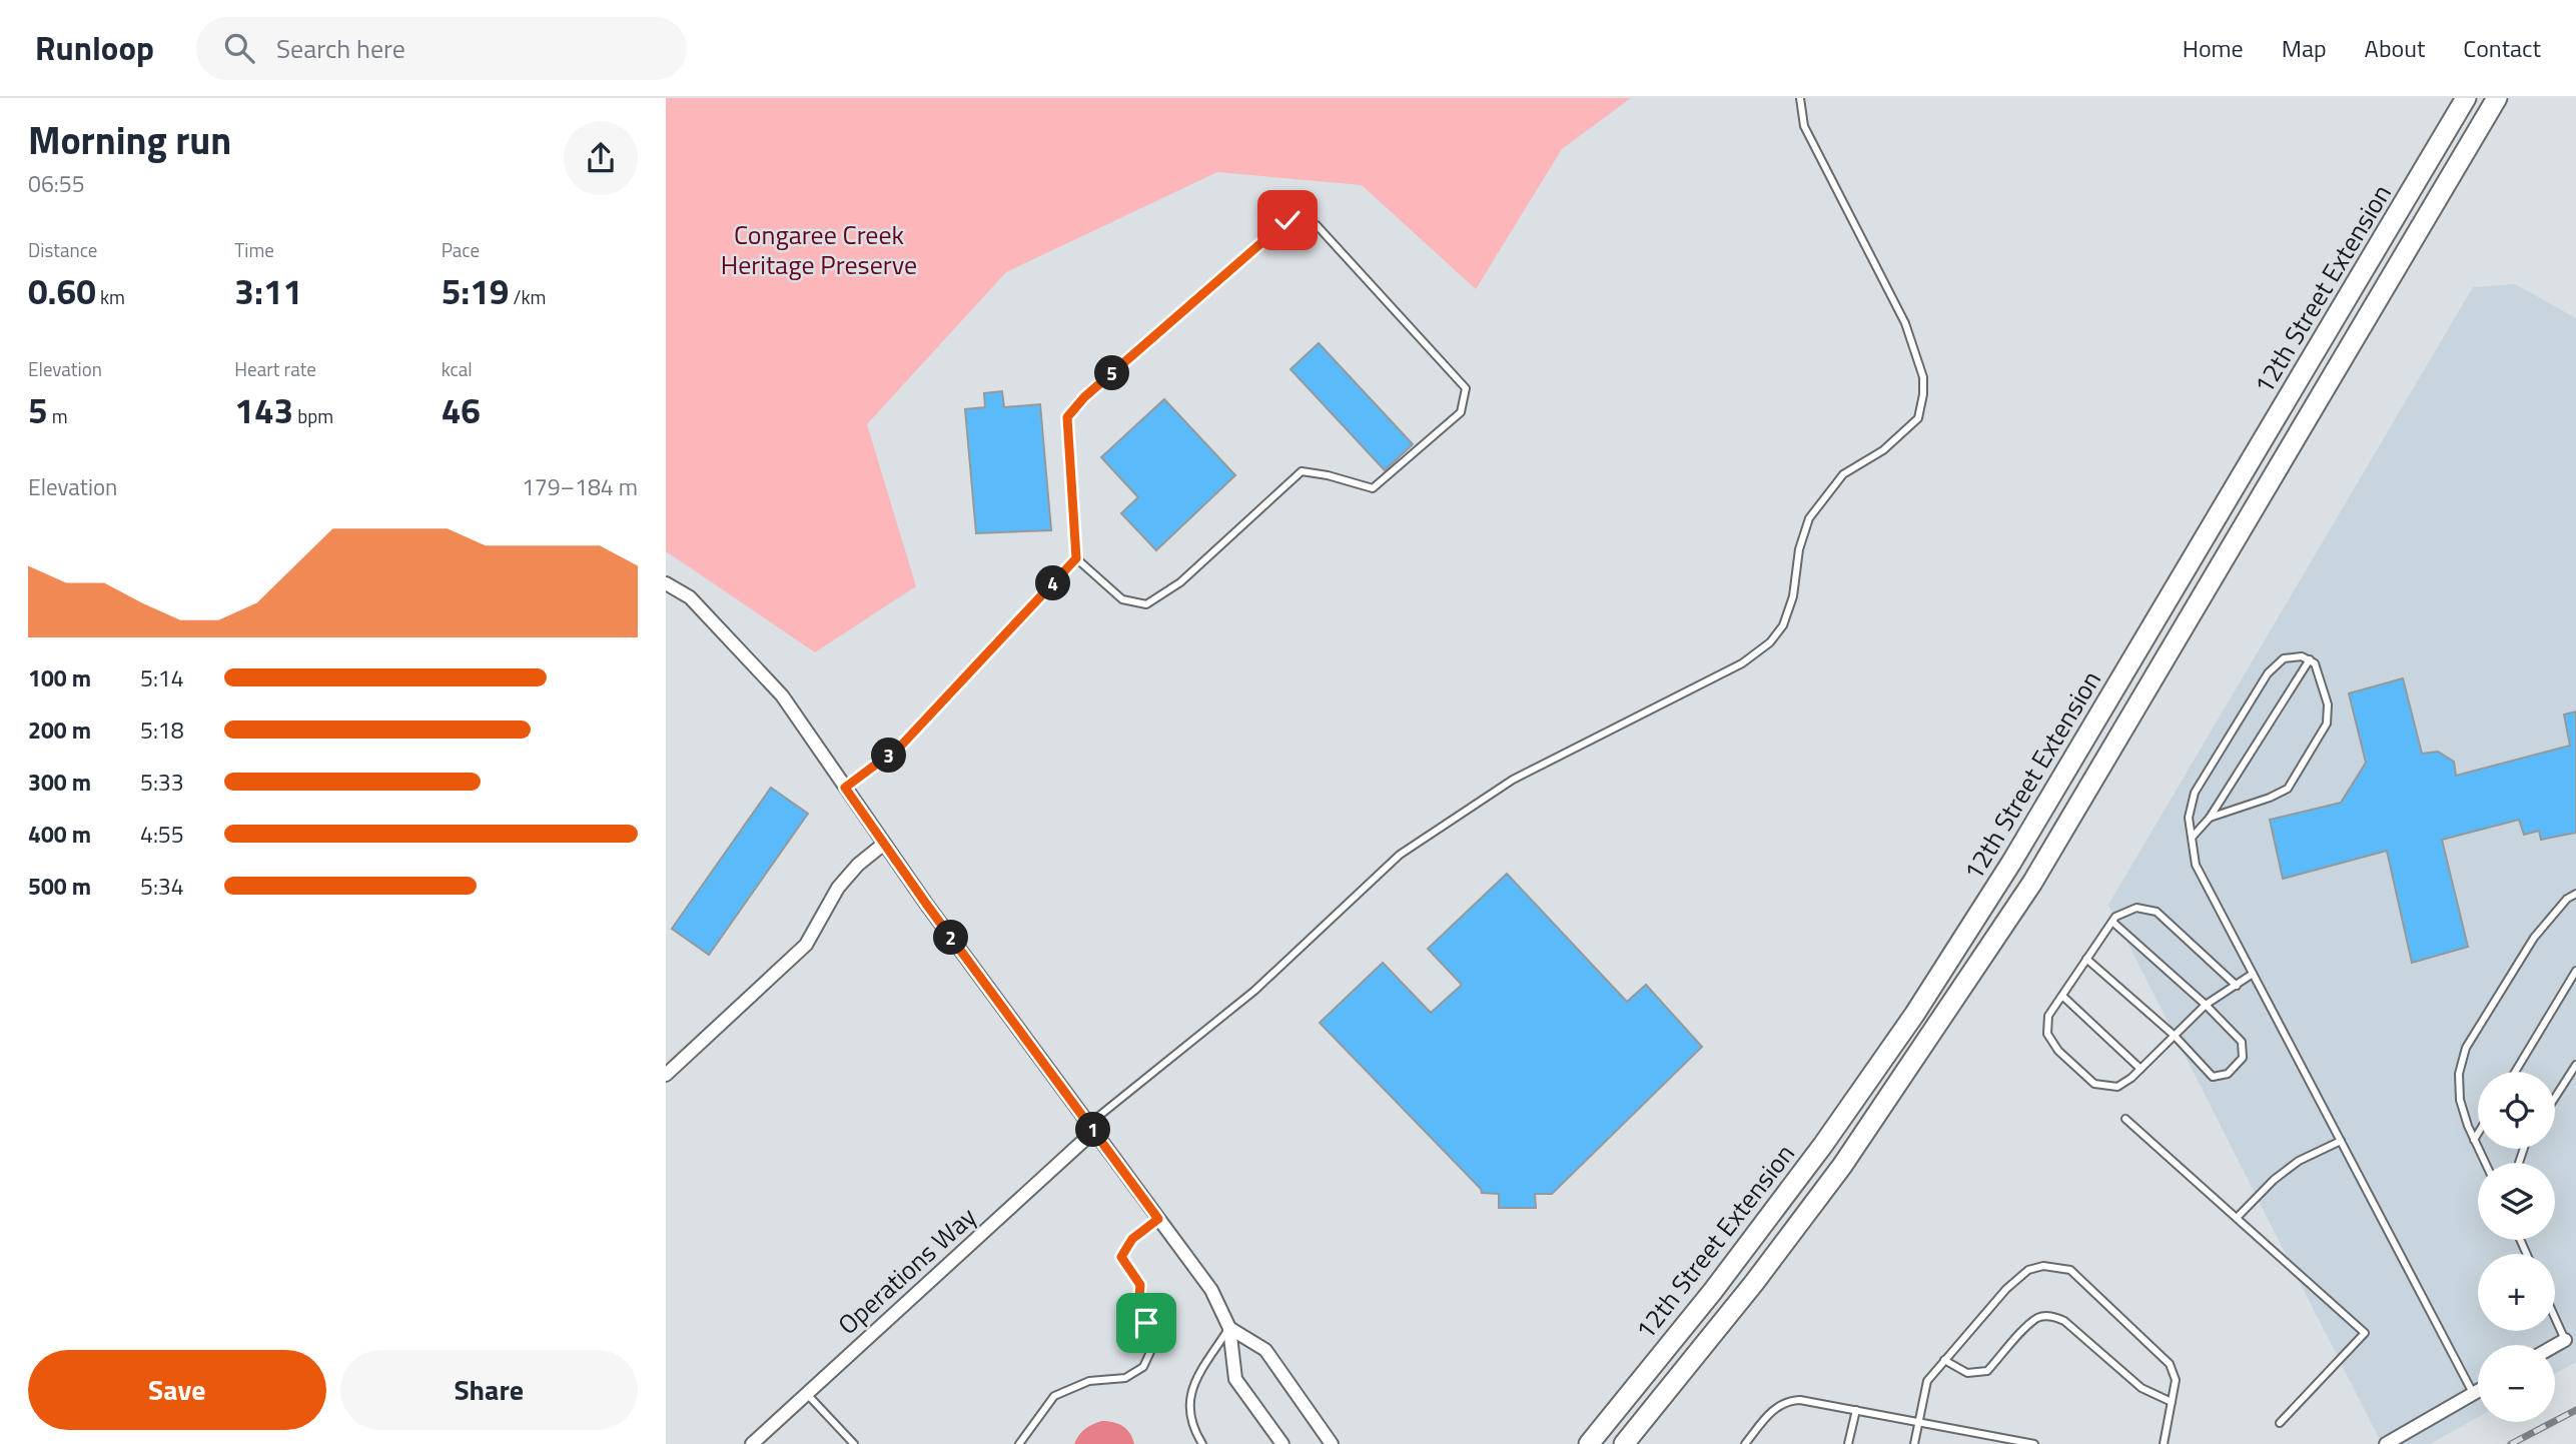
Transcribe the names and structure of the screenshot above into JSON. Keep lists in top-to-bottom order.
{
  "streets": {
    "main road": ["12th Street Extension"],
    "street": ["Operations Way"]
  },
  "parks": ["Congaree Creek Heritage Preserve"],
  "page": {
    "header": "Runloop",
    "search": "Search here",
    "nav": [
      "Home",
      "Map",
      "About",
      "Contact"
    ],
    "heading": ["Morning run", "06:55"],
    "stats": [
      ["Distance", "0.60 km"],
      ["Time", "3:11"],
      ["Pace", "5:19 /km"],
      ["Elevation", "5 m"],
      ["Heart rate", "143 bpm"],
      ["kcal", "46"]
    ],
    "pins": [
      "5",
      "4",
      "3",
      "2",
      "1"
    ],
    "chart": ["Elevation", "179–184 m"],
    "list": [
      {
        "name": "100 m",
        "note": "5:14"
      },
      {
        "name": "200 m",
        "note": "5:18"
      },
      {
        "name": "300 m",
        "note": "5:33"
      },
      {
        "name": "400 m",
        "note": "4:55"
      },
      {
        "name": "500 m",
        "note": "5:34"
      }
    ],
    "map_buttons": ["+", "−"],
    "buttons": ["Save", "Share"]
  }
}
